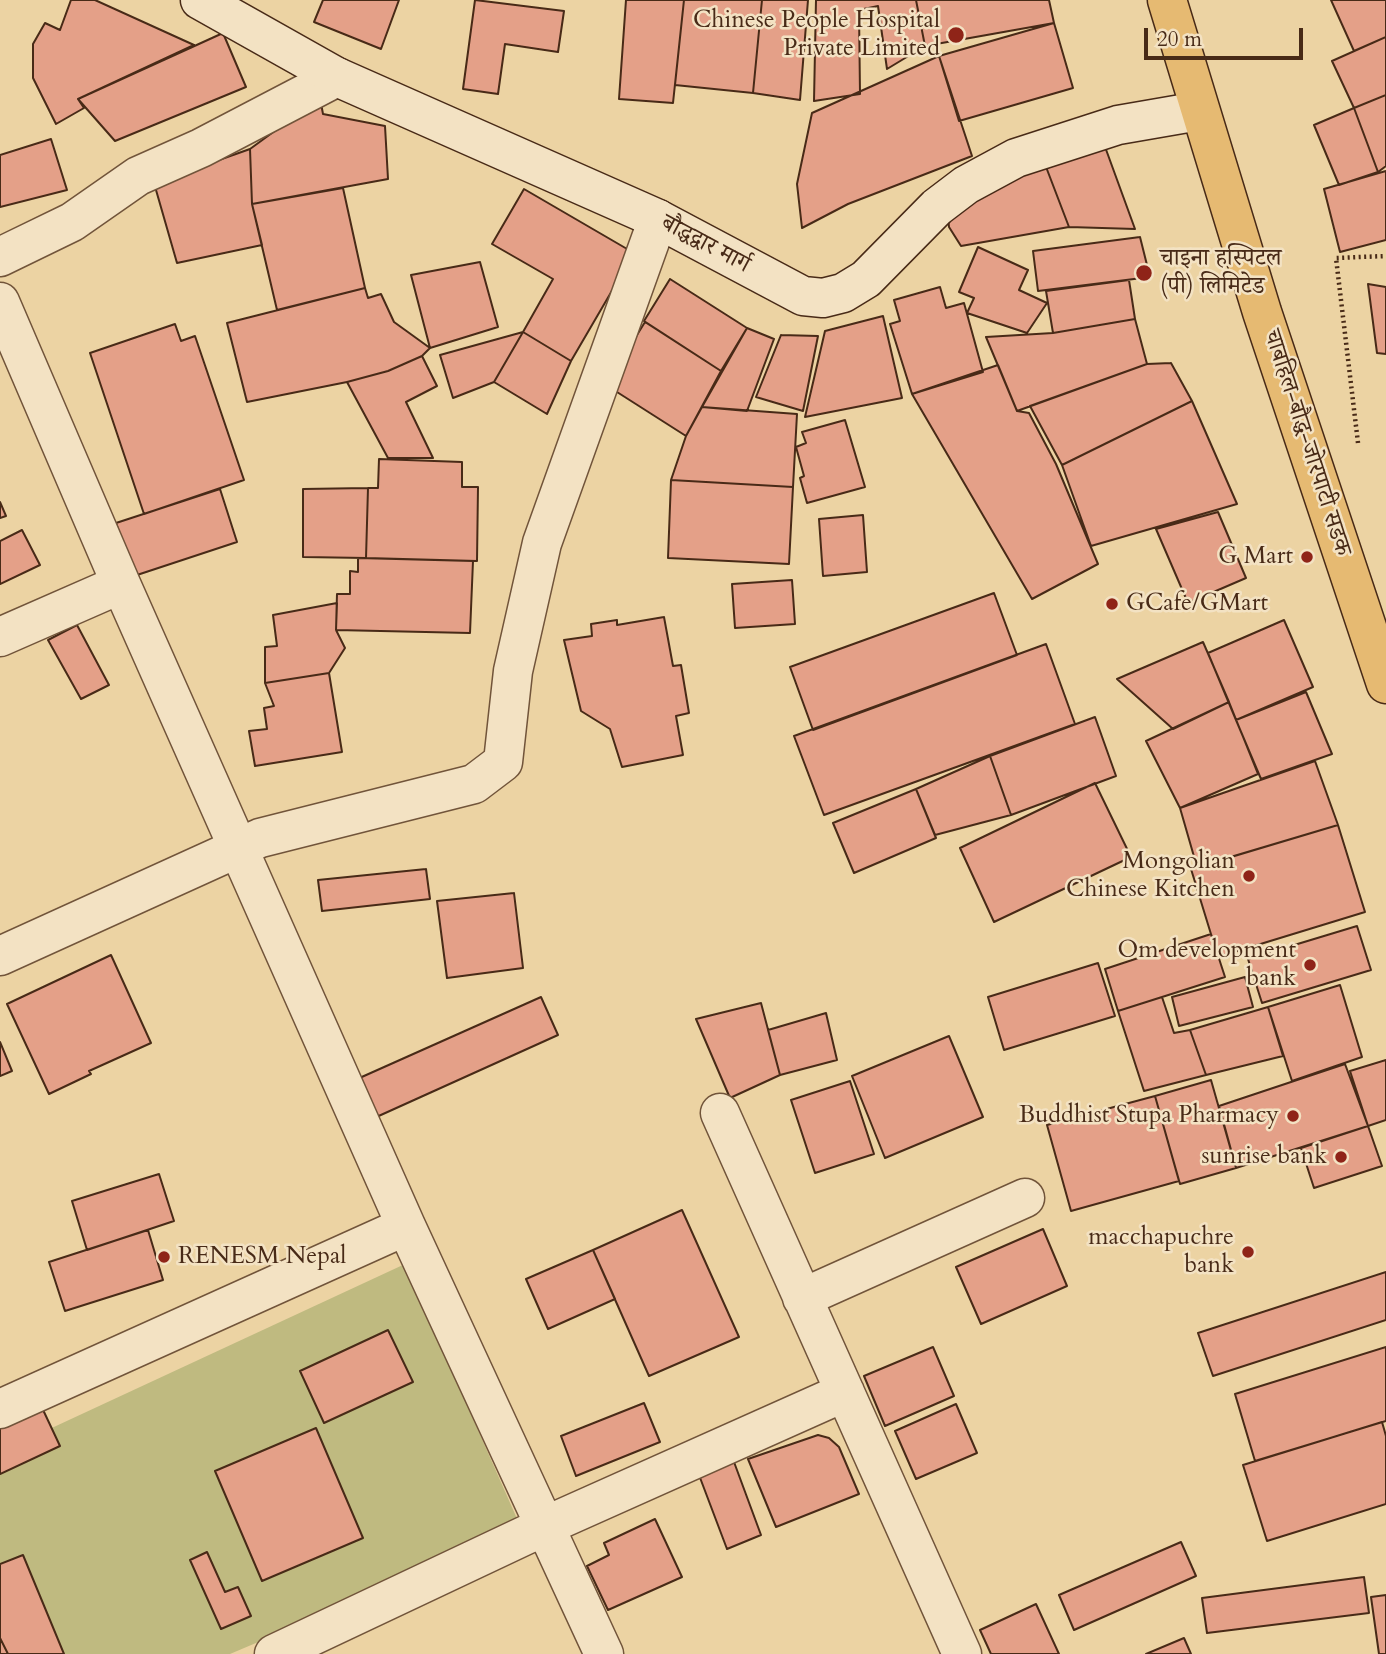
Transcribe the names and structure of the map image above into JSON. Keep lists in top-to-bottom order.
{
  "streets": {
    "main road": ["चाबहिल-बौद्ध-जोरपाटी सडक"],
    "street": ["बौद्धद्वार मार्ग"]
  },
  "crossings": [
    ["बौद्धद्वार मार्ग", "चाबहिल-बौद्ध-जोरपाटी सडक"]
  ],
  "places": [
    "Chinese People Hospital Private Limited",
    "चाइना हस्पिटल (पी) लिमिटेड",
    "G Mart",
    "GCafe/GMart",
    "Mongolian Chinese Kitchen",
    "Om development bank",
    "Buddhist Stupa Pharmacy",
    "sunrise bank",
    "macchapuchre bank",
    "RENESM Nepal"
  ],
  "scale_bar": "20 m"
}
